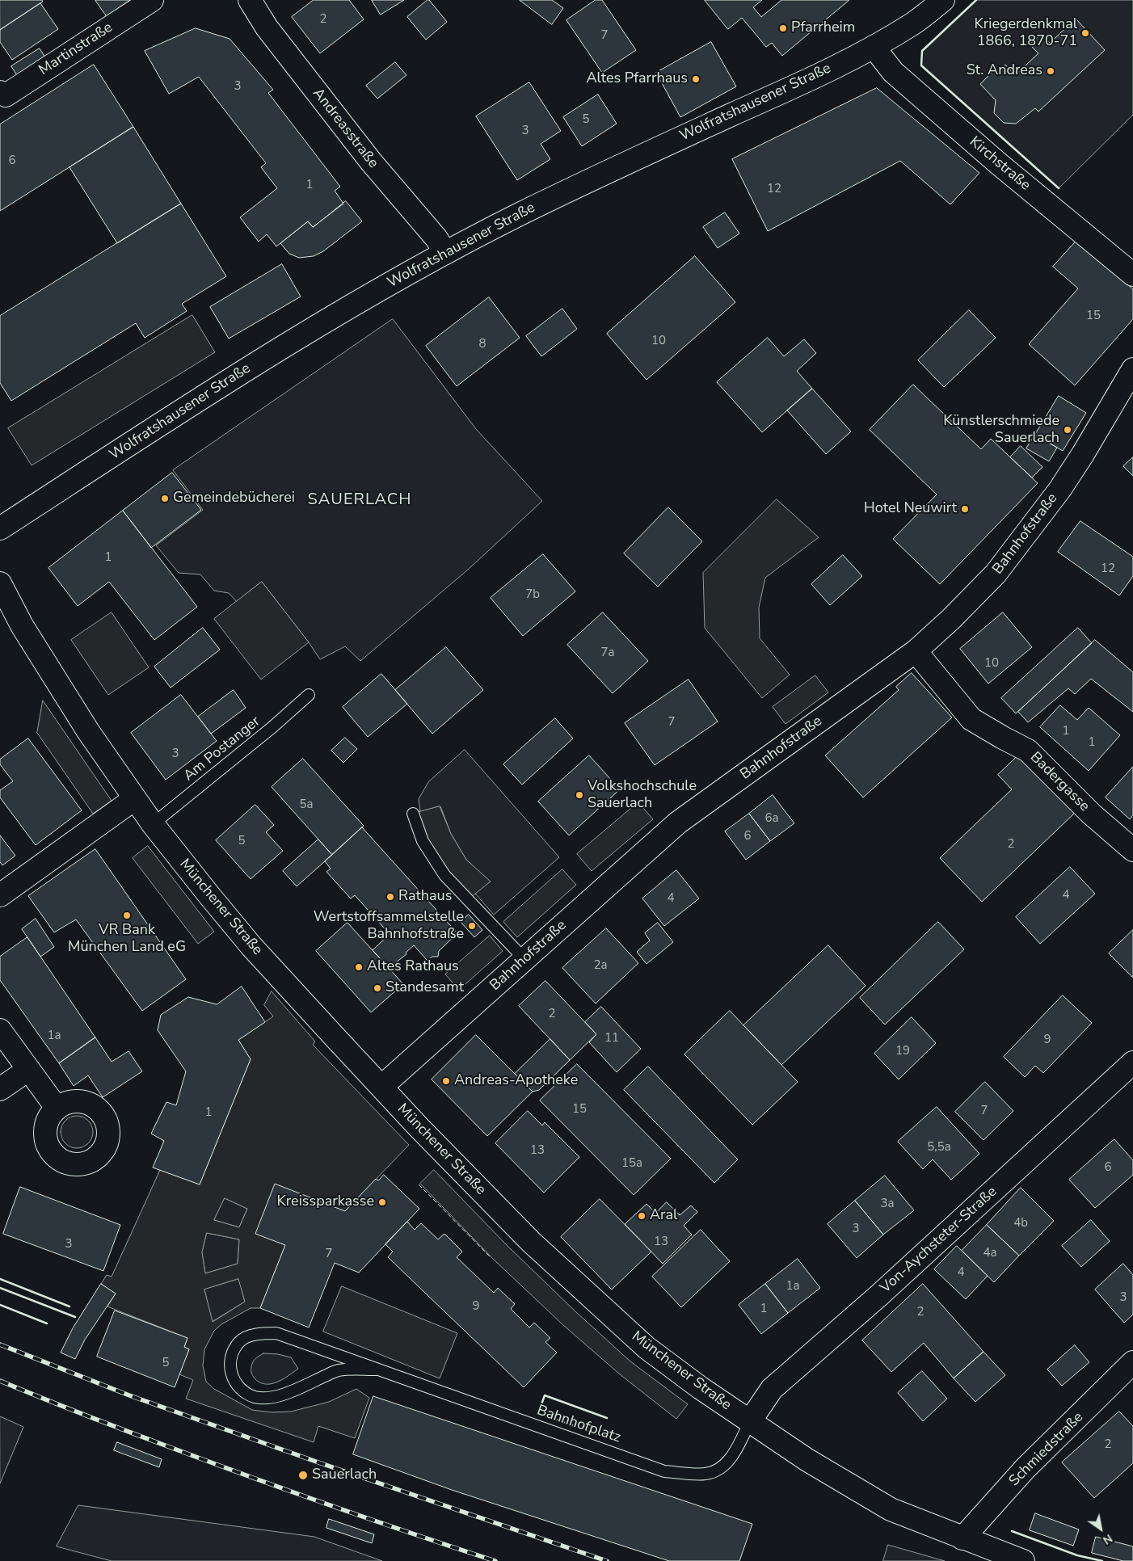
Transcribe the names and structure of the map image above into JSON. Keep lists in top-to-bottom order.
{
  "streets": {
    "street": [
      "Martinstraße",
      "Wolfratshausener Straße",
      "Andreasstraße",
      "Kirchstraße",
      "Bahnhofstraße",
      "Badergasse",
      "Münchener Straße",
      "Von-Aychsteter-Straße",
      "Schmiedstraße"
    ],
    "lane": ["Am Postanger", "Bahnhofplatz"]
  },
  "crossings": [
    ["Wolfratshausener Straße", "Andreasstraße"],
    ["Wolfratshausener Straße", "Kirchstraße"],
    ["Bahnhofstraße", "Badergasse"],
    ["Bahnhofstraße", "Münchener Straße"],
    ["Am Postanger", "Münchener Straße"],
    ["Münchener Straße", "Von-Aychsteter-Straße"],
    ["Münchener Straße", "Bahnhofplatz"],
    ["Münchener Straße", "Schmiedstraße"],
    ["Von-Aychsteter-Straße", "Bahnhofplatz"]
  ],
  "districts": ["SAUERLACH"],
  "places": [
    "Pfarrheim",
    "Kriegerdenkmal 1866, 1870-71",
    "St. Andreas",
    "Altes Pfarrhaus",
    "Künstlerschmiede Sauerlach",
    "Gemeindebücherei",
    "Hotel Neuwirt",
    "Volkshochschule Sauerlach",
    "Rathaus",
    "VR Bank München Land eG",
    "Wertstoffsammelstelle Bahnhofstraße",
    "Altes Rathaus",
    "Standesamt",
    "Andreas-Apotheke",
    "Kreissparkasse",
    "Aral",
    "Sauerlach"
  ],
  "house_numbers": [
    "2",
    "7",
    "3",
    "5",
    "3",
    "6",
    "1",
    "12",
    "15",
    "10",
    "8",
    "1",
    "12",
    "7b",
    "7a",
    "10",
    "7",
    "1",
    "1",
    "3",
    "5a",
    "6a",
    "6",
    "5",
    "2",
    "4",
    "4",
    "2a",
    "2",
    "1a",
    "11",
    "9",
    "19",
    "15",
    "7",
    "1",
    "5,5a",
    "13",
    "15a",
    "6",
    "3a",
    "4b",
    "3",
    "13",
    "3",
    "4a",
    "7",
    "4",
    "1a",
    "3",
    "9",
    "1",
    "2",
    "5",
    "2"
  ],
  "north": "bottom right"
}
